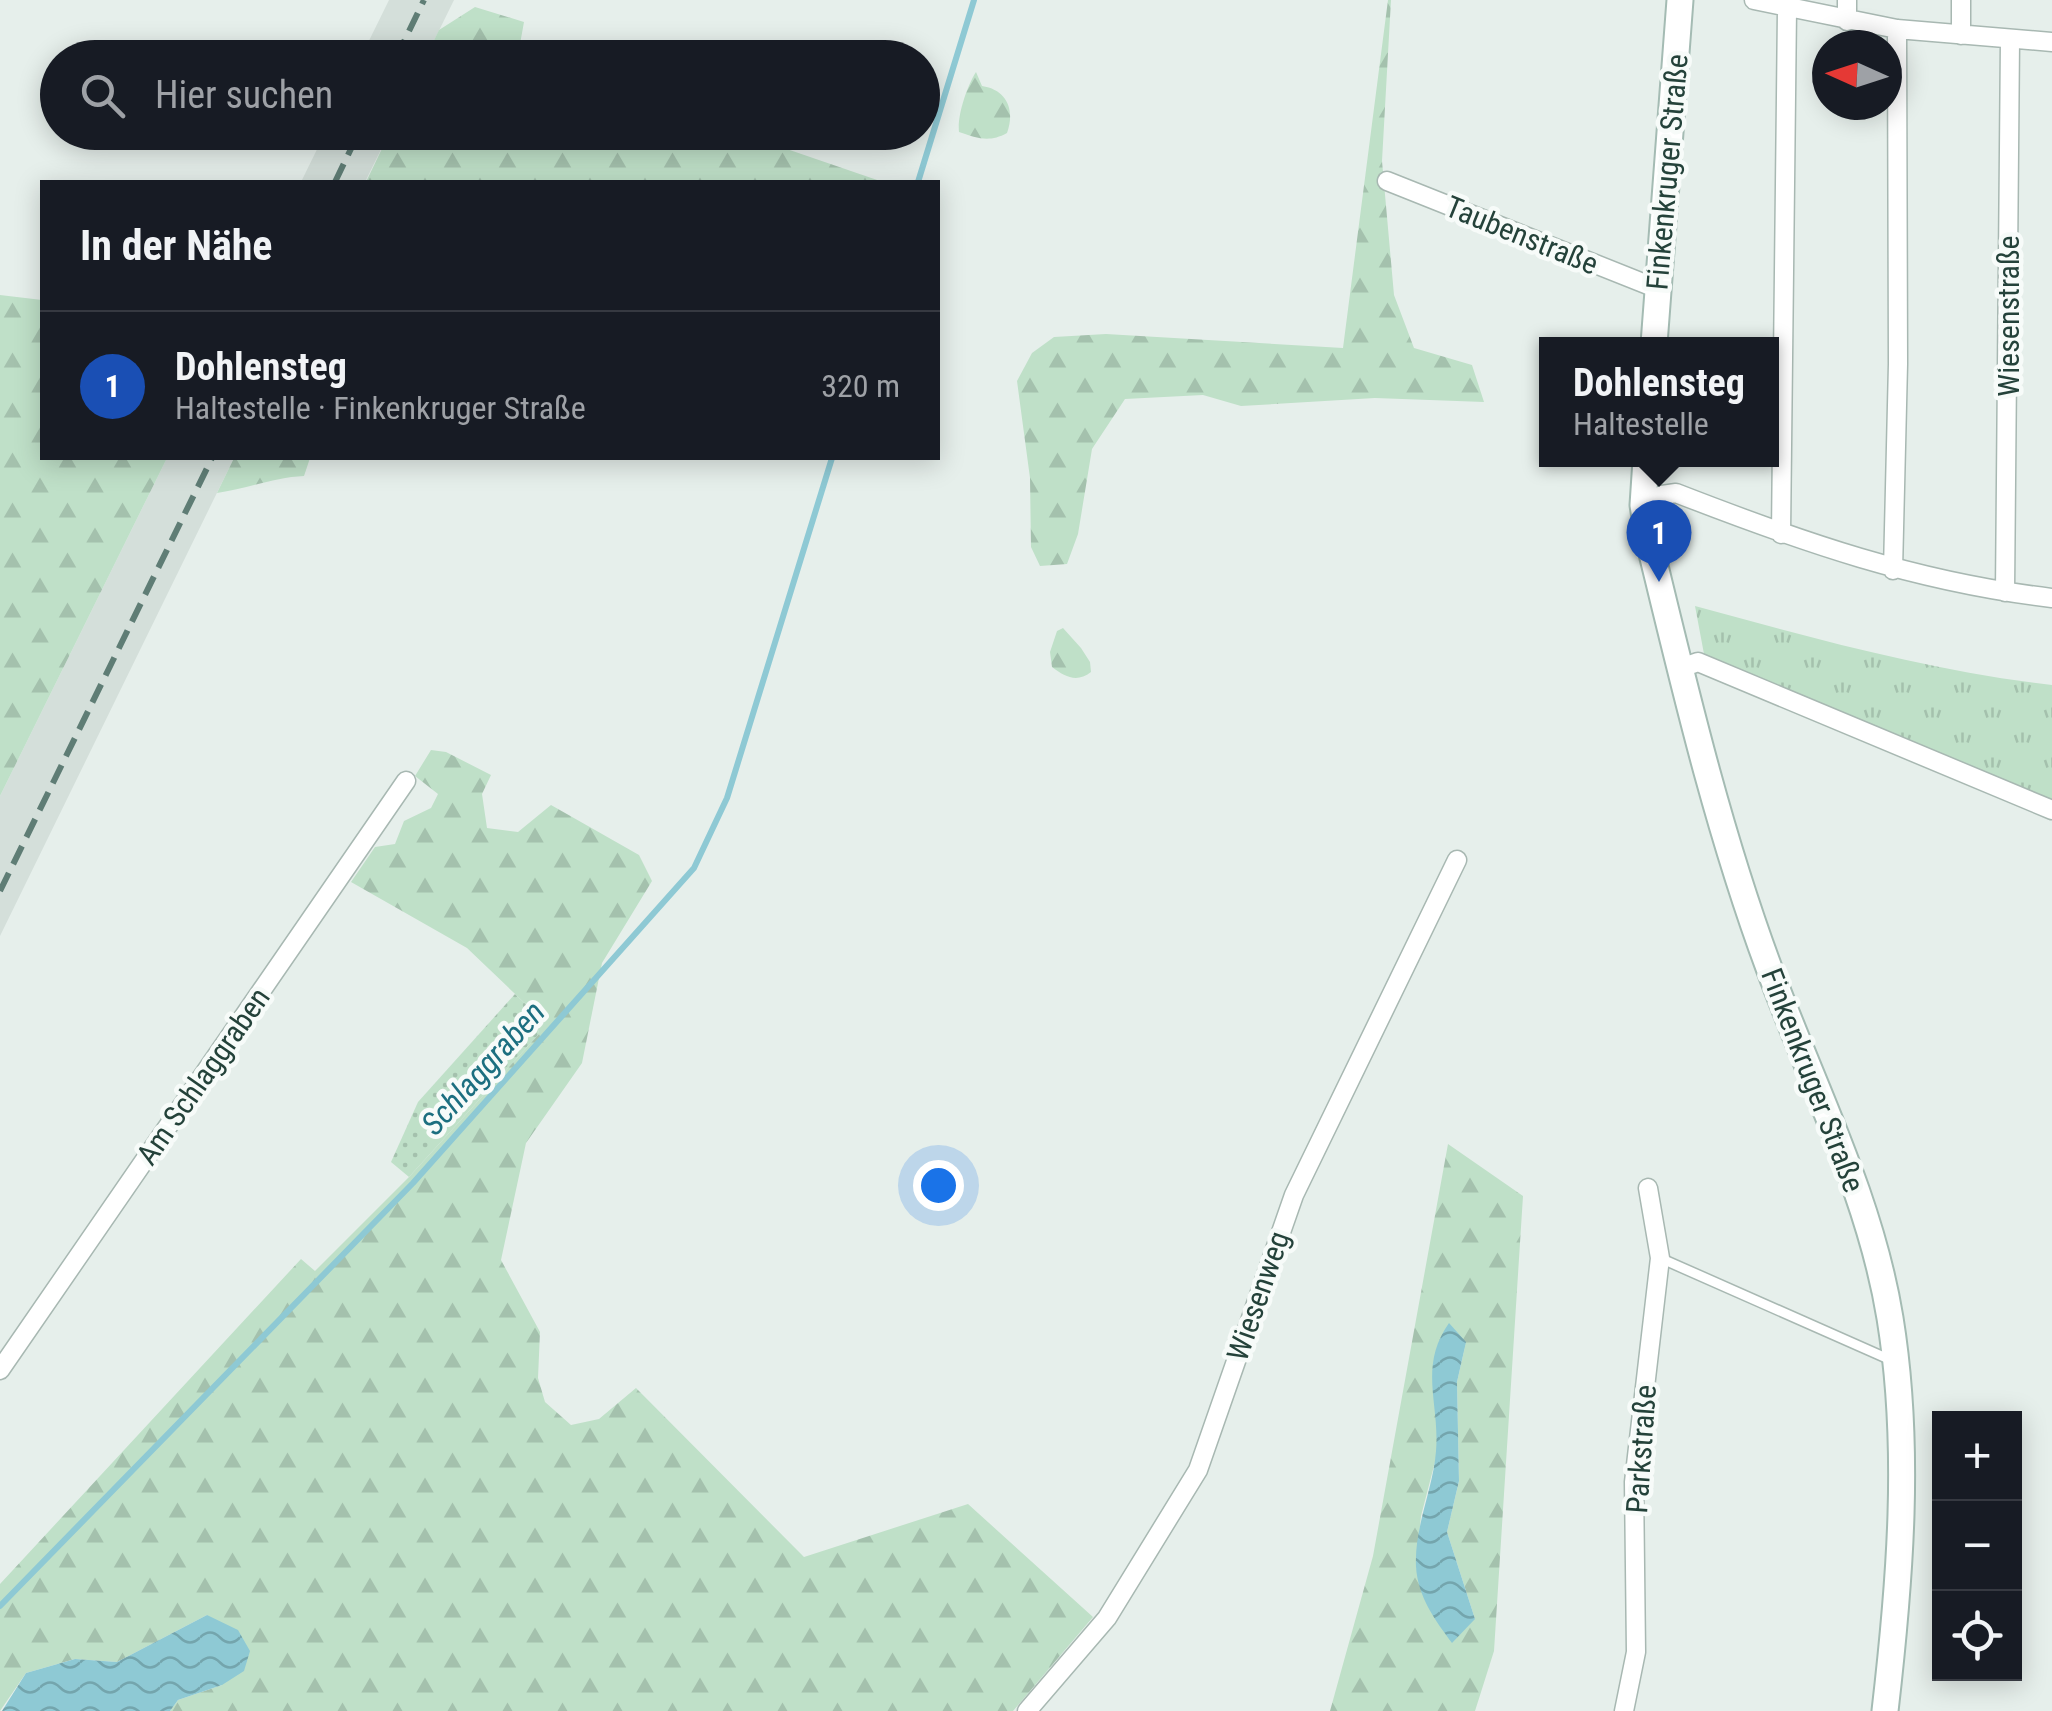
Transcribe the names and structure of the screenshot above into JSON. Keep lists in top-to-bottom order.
{
  "streets": {
    "street": [
      "Finkenkruger Straße",
      "Taubenstraße",
      "Wiesenstraße",
      "Am Schlaggraben",
      "Wiesenweg",
      "Parkstraße"
    ]
  },
  "crossings": [
    ["Finkenkruger Straße", "Taubenstraße"]
  ],
  "water": ["Schlaggraben"],
  "north": "left",
  "page": {
    "search": "Hier suchen",
    "heading": "In der Nähe",
    "list": [
      {
        "mark": "1",
        "name": "Dohlensteg",
        "note": "Haltestelle · Finkenkruger Straße",
        "value": "320 m"
      }
    ],
    "popup": ["Dohlensteg", "Haltestelle"],
    "pins": "1",
    "map_buttons": ["+", "−"]
  }
}
